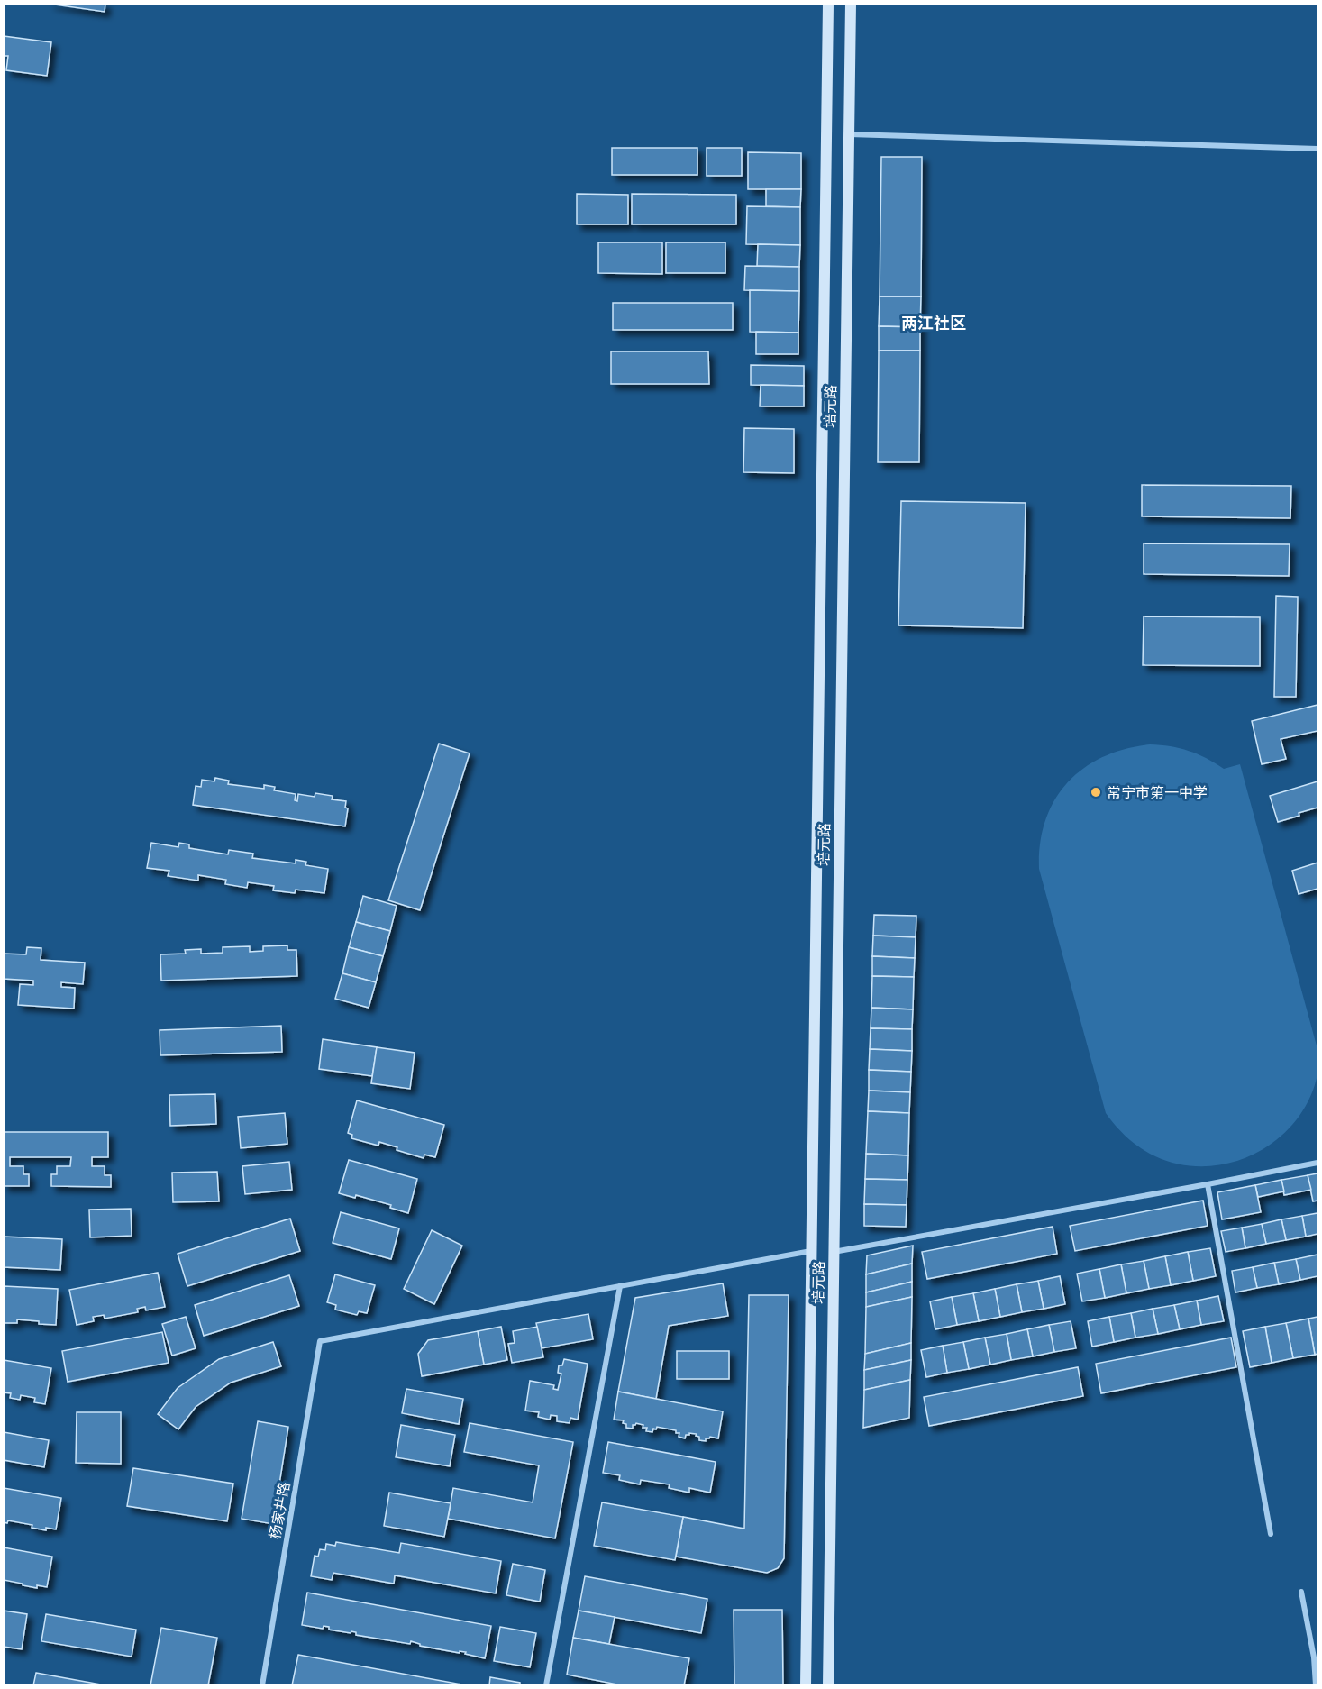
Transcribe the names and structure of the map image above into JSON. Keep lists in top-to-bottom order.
{
  "streets": {
    "main road": ["培元路"],
    "street": ["杨家井路"]
  },
  "districts": ["两江社区"],
  "places": ["常宁市第一中学"]
}
